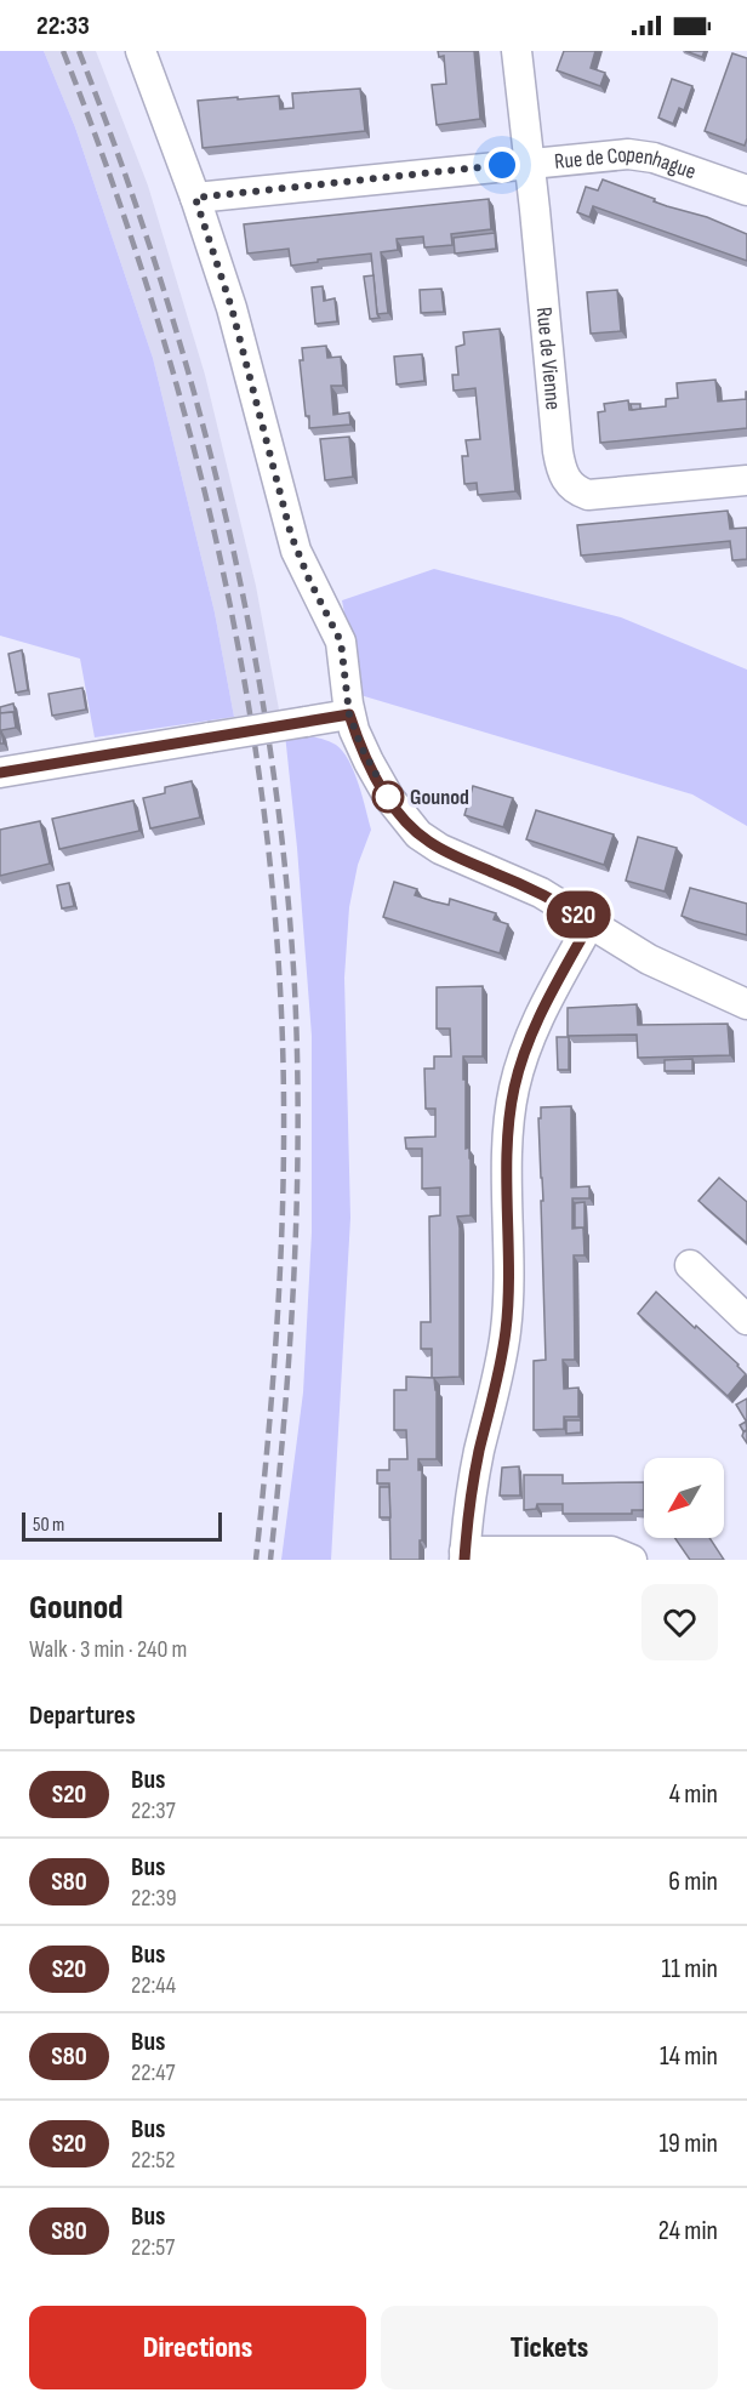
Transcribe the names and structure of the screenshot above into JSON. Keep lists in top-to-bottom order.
{
  "streets": {
    "street": ["Rue de Copenhague", "Rue de Vienne"]
  },
  "crossings": [
    ["Rue de Copenhague", "Rue de Vienne"]
  ],
  "places": ["Gounod"],
  "lines": ["bus line S20"],
  "scale_bar": "50 m",
  "north": "bottom left",
  "page": {
    "status": "22:33",
    "on_map": "S20",
    "scale": "50 m",
    "heading": [
      ["Gounod", "Walk · 3 min · 240 m"],
      "Departures"
    ],
    "list": [
      {
        "mark": "S20",
        "name": "Bus",
        "note": "22:37",
        "value": "4 min"
      },
      {
        "mark": "S80",
        "name": "Bus",
        "note": "22:39",
        "value": "6 min"
      },
      {
        "mark": "S20",
        "name": "Bus",
        "note": "22:44",
        "value": "11 min"
      },
      {
        "mark": "S80",
        "name": "Bus",
        "note": "22:47",
        "value": "14 min"
      },
      {
        "mark": "S20",
        "name": "Bus",
        "note": "22:52",
        "value": "19 min"
      },
      {
        "mark": "S80",
        "name": "Bus",
        "note": "22:57",
        "value": "24 min"
      }
    ],
    "buttons": ["Directions", "Tickets"]
  }
}
